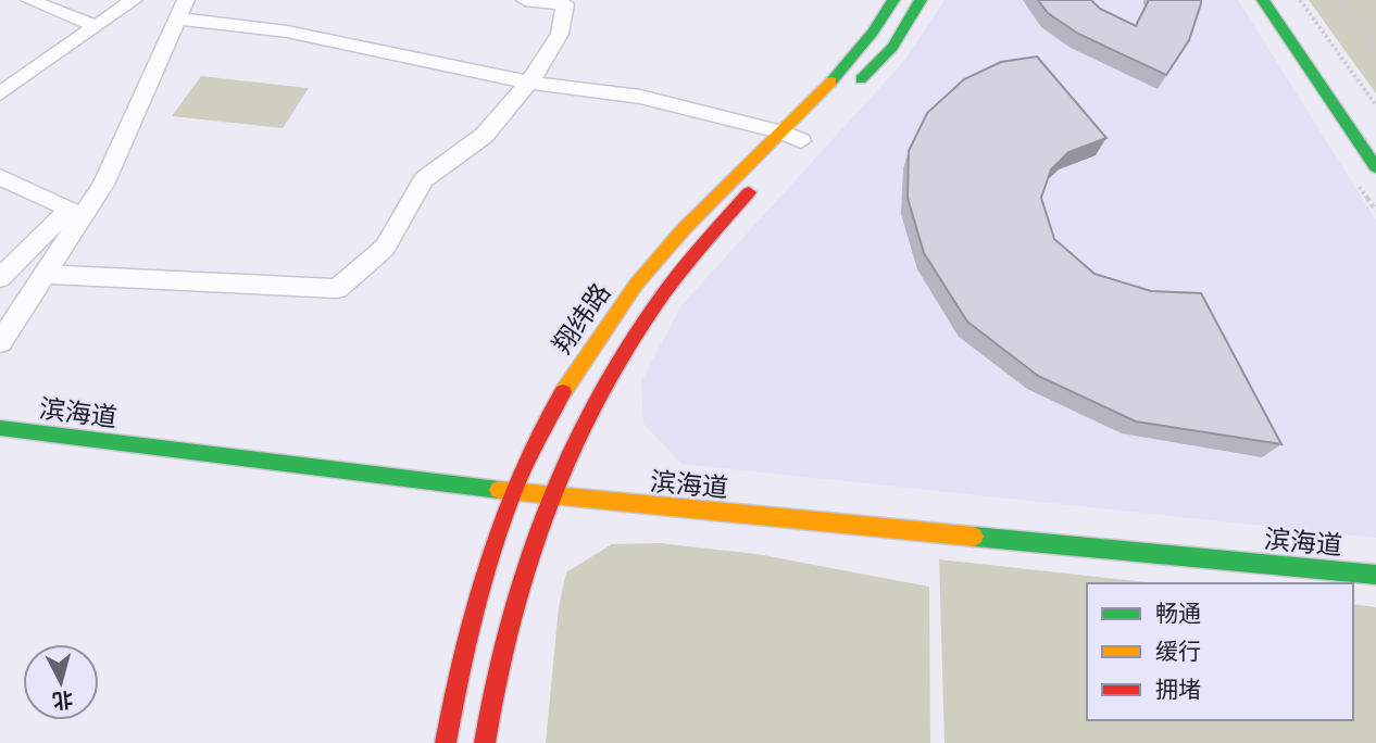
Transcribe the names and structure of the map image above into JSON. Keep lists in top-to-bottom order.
{
  "streets": {
    "street": ["翔纬路", "滨海道"]
  },
  "crossings": [
    ["翔纬路", "滨海道"]
  ],
  "legend": ["畅通", "缓行", "拥堵"],
  "north": "bottom"
}
